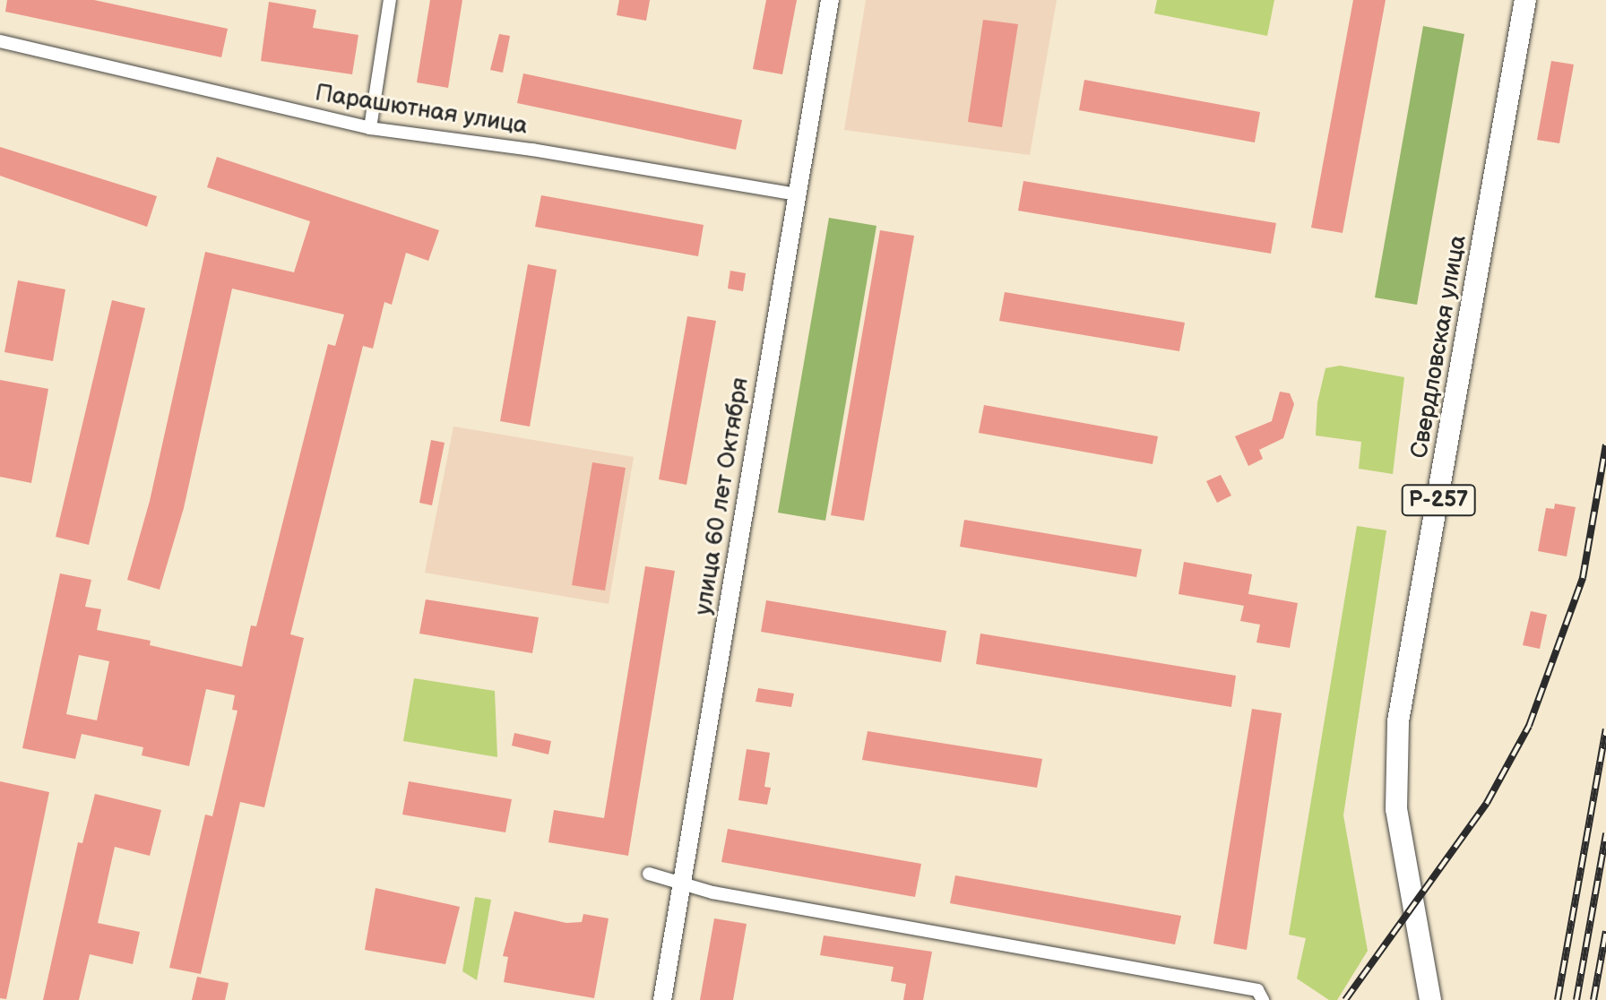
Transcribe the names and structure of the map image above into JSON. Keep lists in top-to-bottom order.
{
  "streets": {
    "highway": ["Свердловская улица", "Р-257"],
    "main road": ["улица 60 лет Октября"],
    "street": ["Парашютная улица"]
  },
  "crossings": [
    ["Парашютная улица", "улица 60 лет Октября"]
  ]
}
